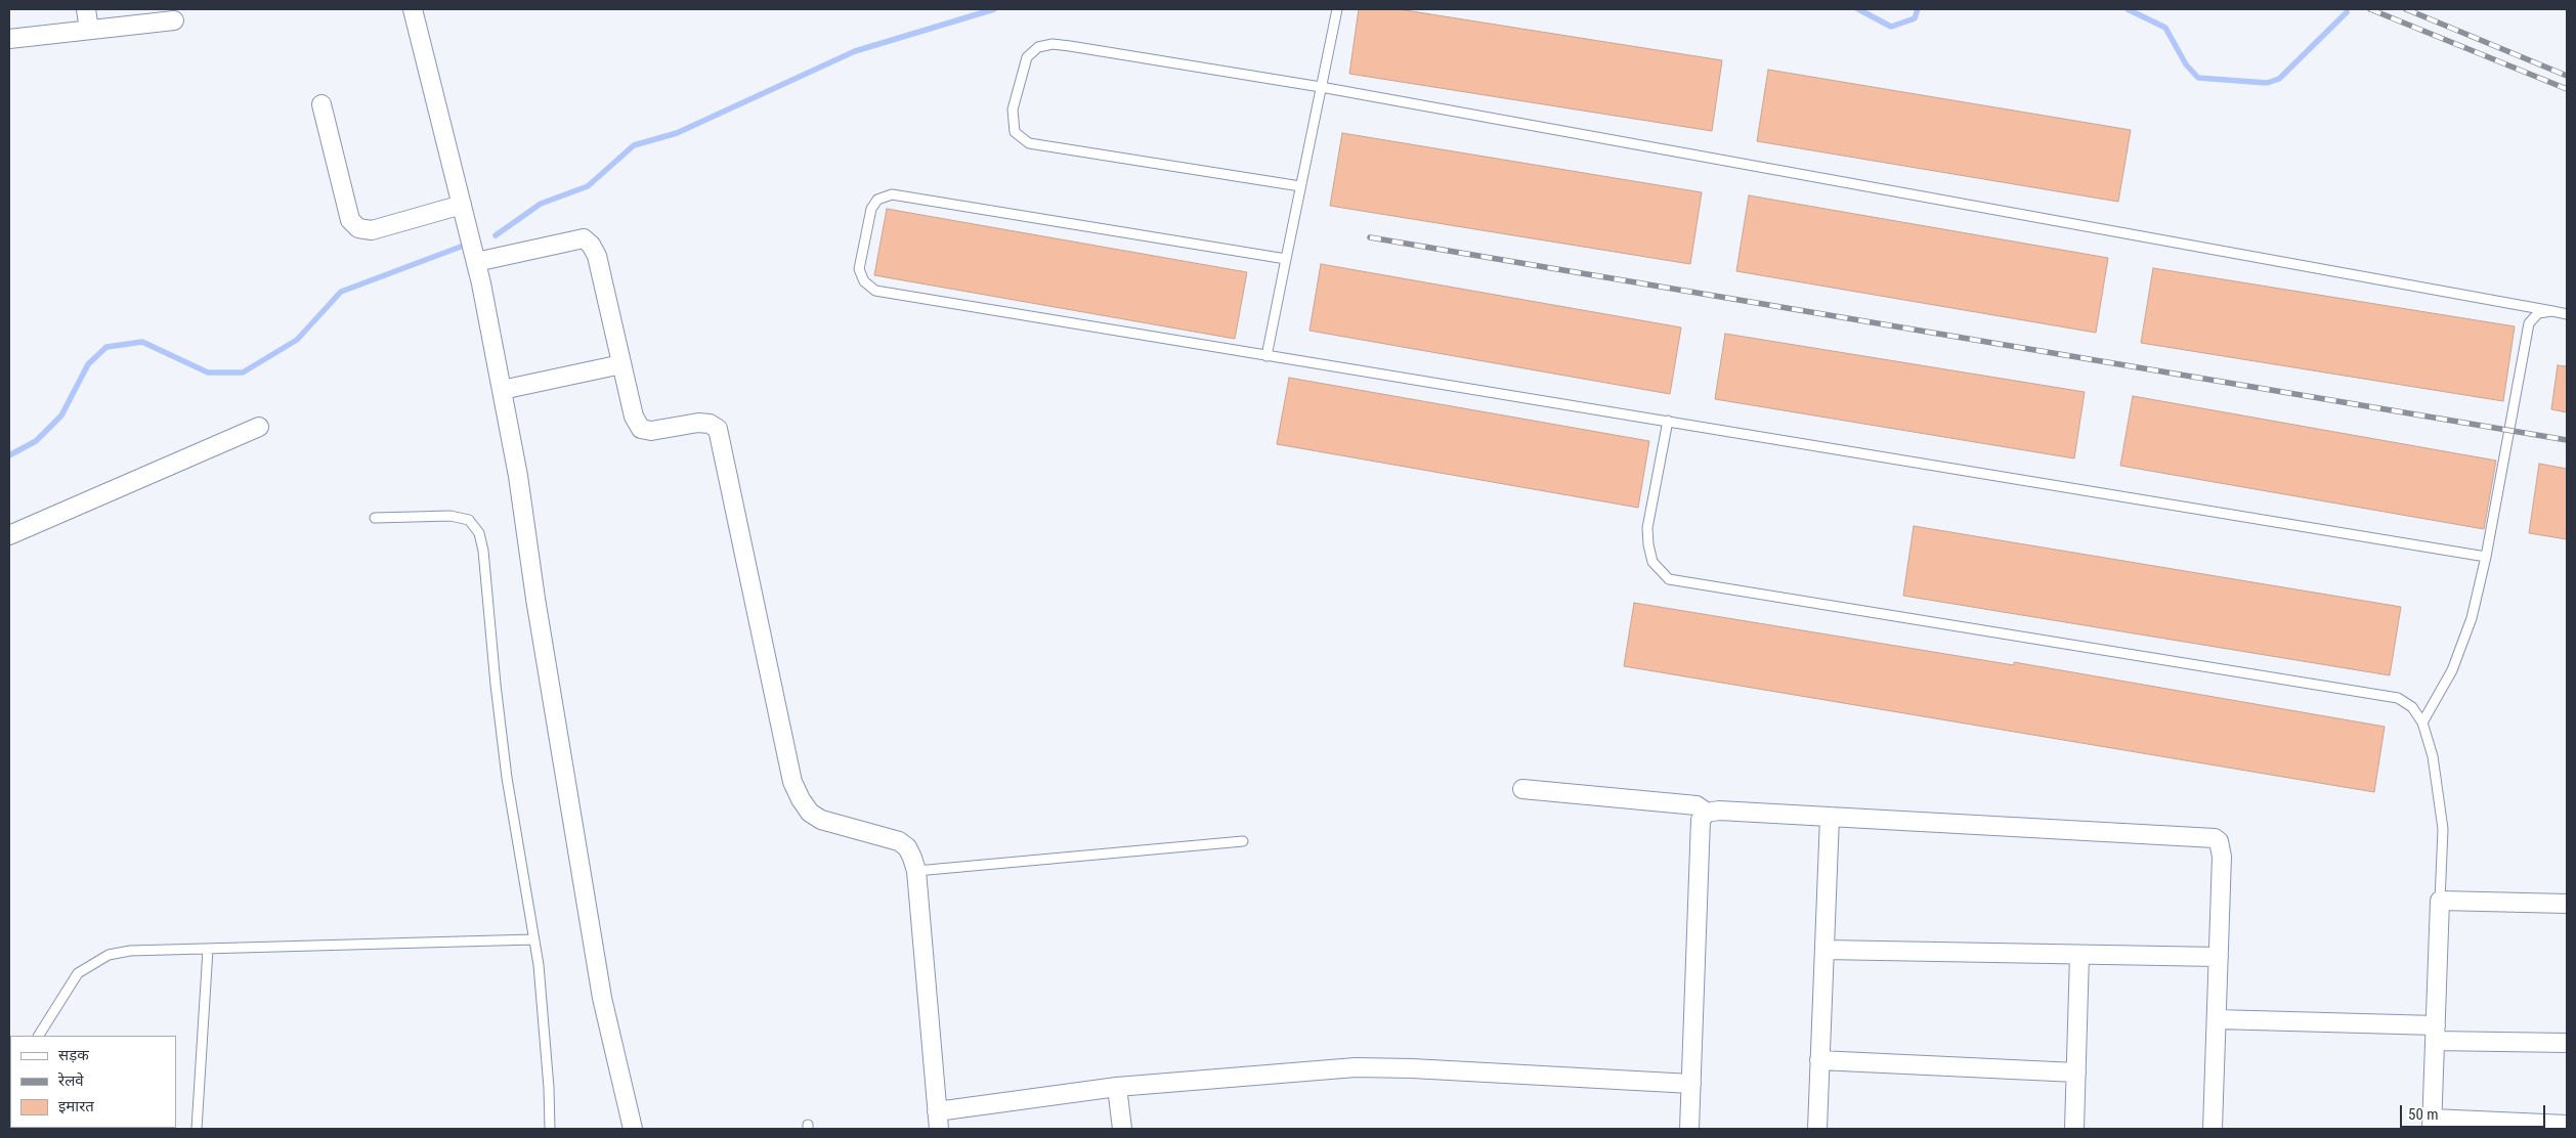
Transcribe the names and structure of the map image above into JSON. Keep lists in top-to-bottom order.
{
  "legend": ["सड़क", "रेलवे", "इमारत"],
  "scale_bar": "50 m"
}
